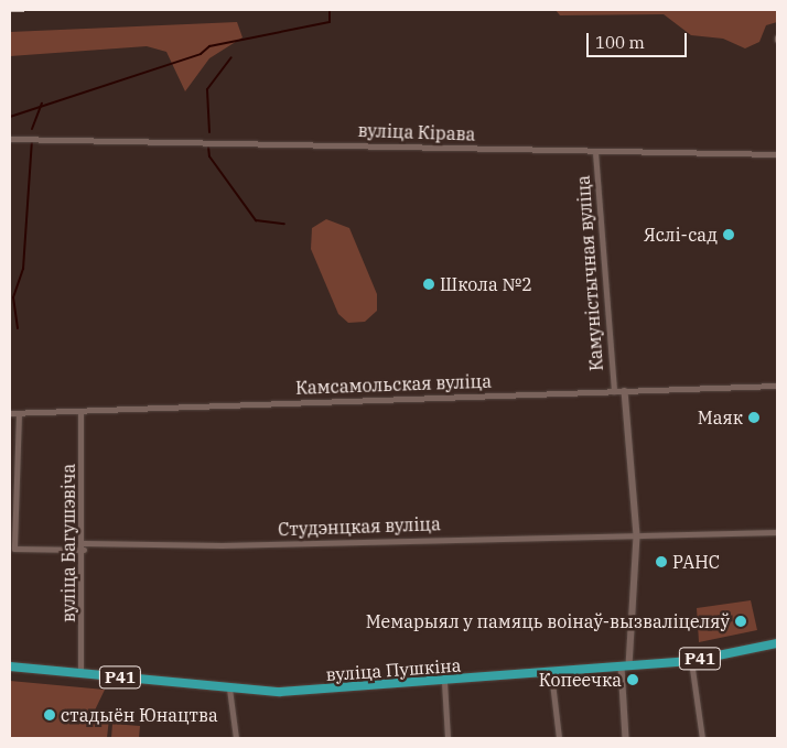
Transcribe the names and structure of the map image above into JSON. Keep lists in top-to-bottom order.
{
  "streets": {
    "main road": ["Р41", "вуліца Пушкіна"],
    "street": [
      "вуліца Кірава",
      "Камуністычная вуліца",
      "Камсамольская вуліца",
      "Студэнцкая вуліца",
      "вуліца Багушэвіча"
    ]
  },
  "crossings": [
    ["вуліца Кірава", "Камуністычная вуліца"],
    ["Камуністычная вуліца", "Камсамольская вуліца"],
    ["Камсамольская вуліца", "Студэнцкая вуліца"],
    ["Камсамольская вуліца", "вуліца Багушэвіча"],
    ["Студэнцкая вуліца", "вуліца Багушэвіча"],
    ["вуліца Багушэвіча", "вуліца Пушкіна"]
  ],
  "places": [
    "Яслі-сад",
    "Школа №2",
    "Маяк",
    "РАНС",
    "Мемарыял у памяць воінаў-вызваліцеляў",
    "Копеечка",
    "стадыён Юнацтва"
  ],
  "scale_bar": "100 m"
}
